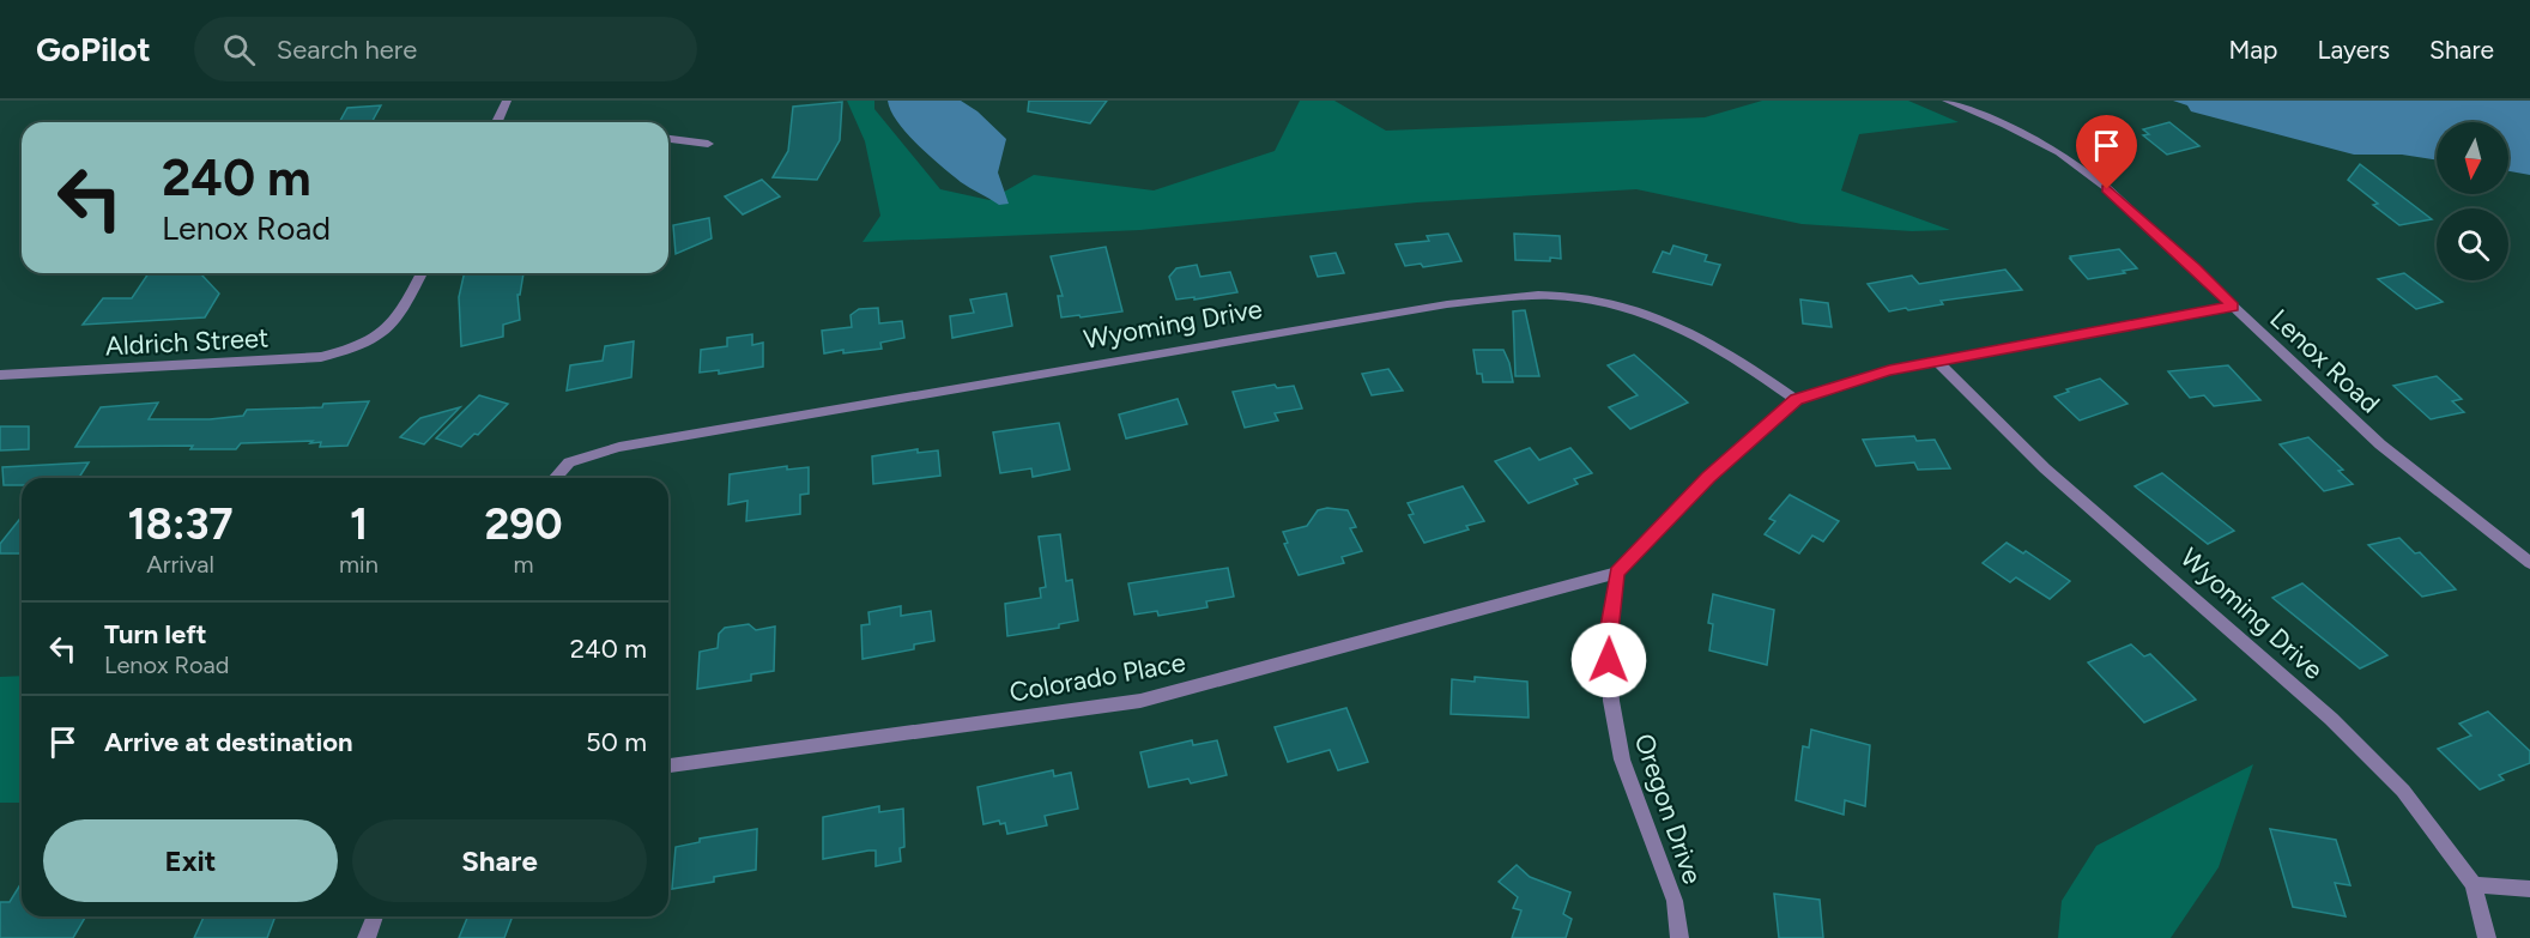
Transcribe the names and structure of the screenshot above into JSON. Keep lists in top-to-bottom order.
{
  "streets": {
    "street": [
      "Wyoming Drive",
      "Aldrich Street",
      "Lenox Road",
      "Colorado Place",
      "Oregon Drive"
    ]
  },
  "crossings": [
    ["Colorado Place", "Oregon Drive"]
  ],
  "north": "bottom",
  "page": {
    "header": "GoPilot",
    "search": "Search here",
    "nav": ["Map", "Layers", "Share"],
    "turn": ["240 m", "Lenox Road"],
    "eta": [
      "18:37",
      "Arrival",
      "1",
      "min",
      "290",
      "m"
    ],
    "list": [
      {
        "name": "Turn left",
        "note": "Lenox Road",
        "value": "240 m"
      },
      {
        "name": "Arrive at destination",
        "value": "50 m"
      }
    ],
    "buttons": ["Exit", "Share"]
  }
}
